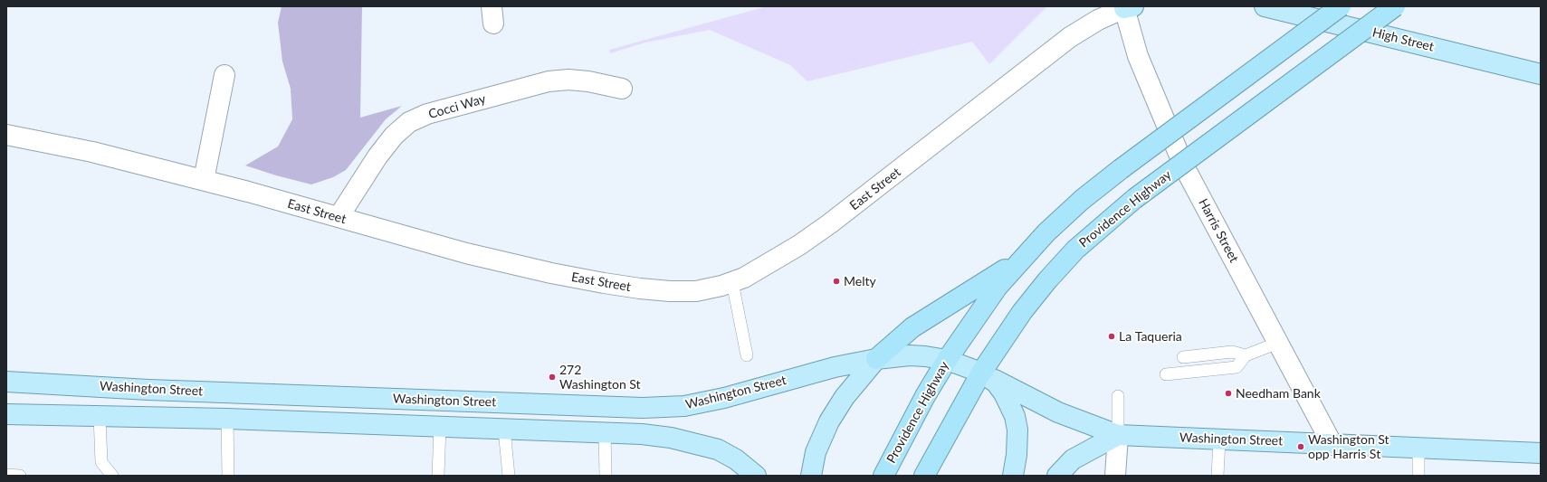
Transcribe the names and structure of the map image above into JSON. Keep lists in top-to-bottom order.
{
  "streets": {
    "highway": ["Providence Highway"],
    "main road": ["High Street", "Washington Street"],
    "street": ["Cocci Way", "East Street", "Harris Street"]
  },
  "crossings": [
    ["Cocci Way", "East Street"],
    ["East Street", "Harris Street"],
    ["Providence Highway", "Washington Street"],
    ["Harris Street", "Washington Street"]
  ],
  "places": [
    "Melty",
    "La Taqueria",
    "272 Washington St",
    "Needham Bank",
    "Washington St opp Harris St"
  ]
}
